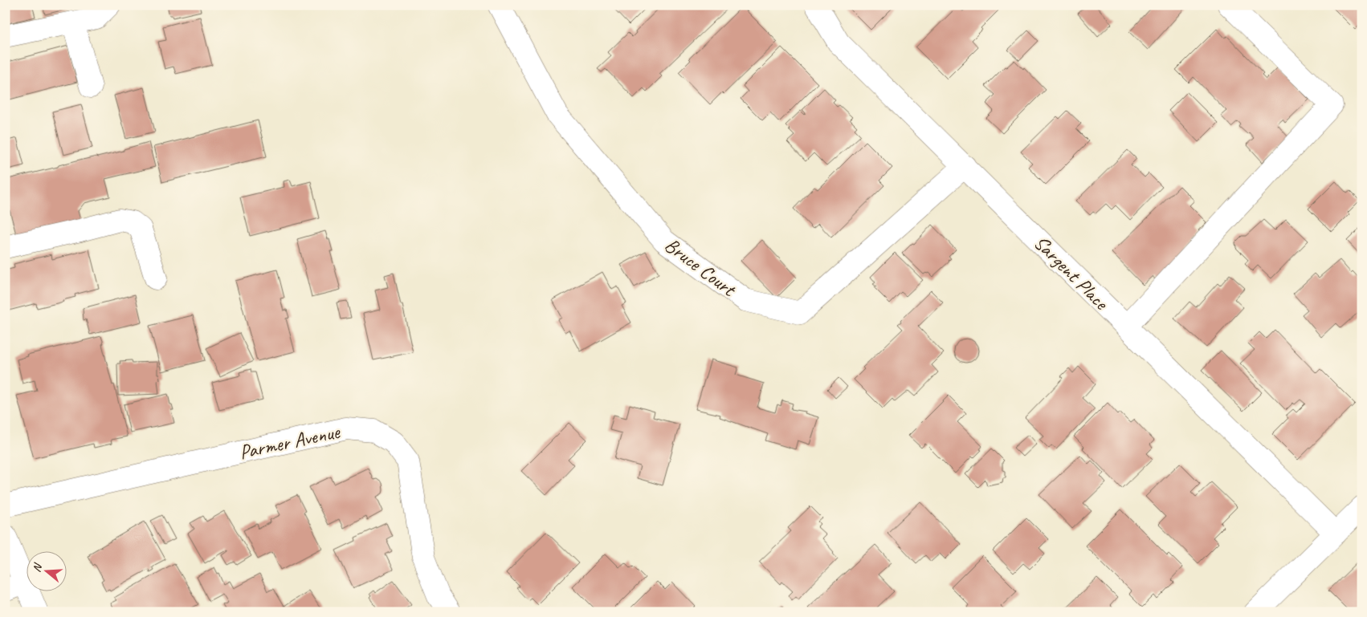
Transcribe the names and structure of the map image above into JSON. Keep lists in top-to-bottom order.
{
  "streets": {
    "street": ["Bruce Court", "Sargent Place", "Parmer Avenue"]
  },
  "crossings": [
    ["Bruce Court", "Sargent Place"]
  ],
  "north": "left"
}
